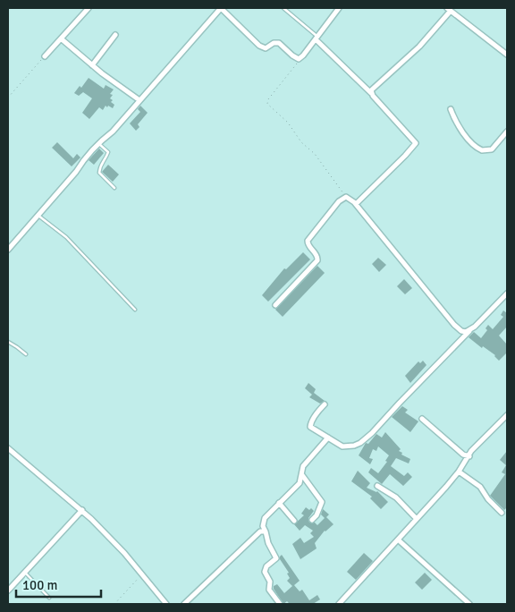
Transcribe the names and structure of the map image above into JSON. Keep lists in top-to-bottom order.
{
  "scale_bar": "100 m"
}
